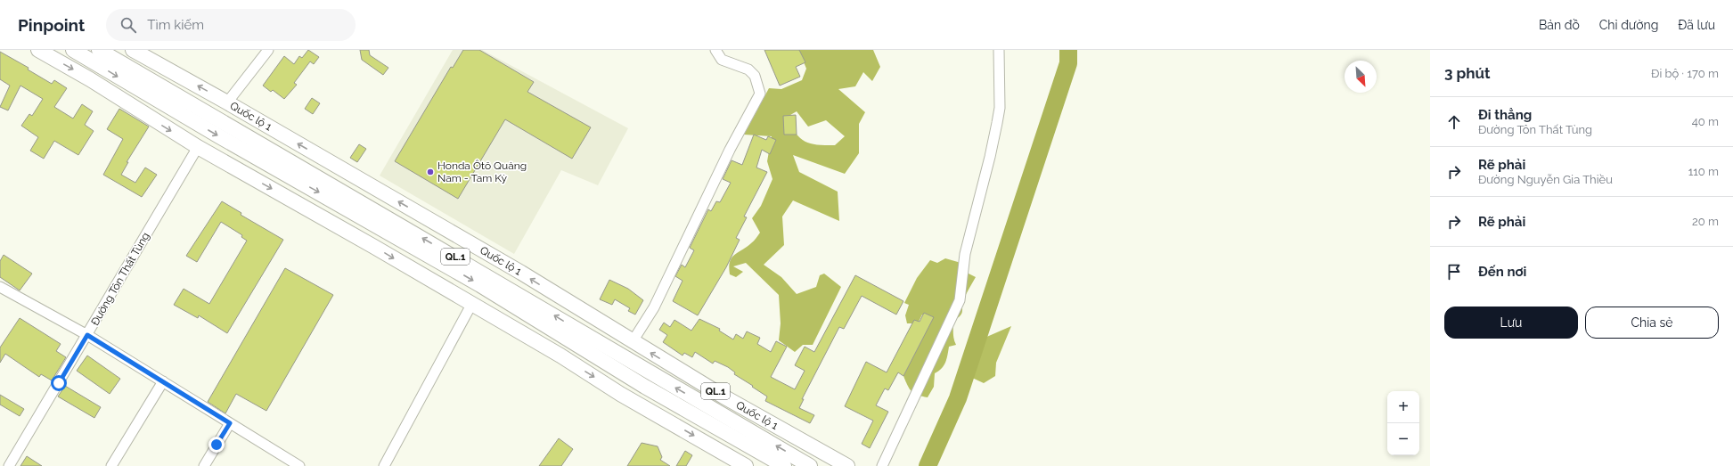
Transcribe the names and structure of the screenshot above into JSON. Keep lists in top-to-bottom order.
{
  "streets": {
    "highway": ["Quốc lộ 1", "QL.1"],
    "street": ["Đường Tôn Thất Tùng"]
  },
  "places": ["Honda Ôtô Quảng Nam - Tam Kỳ"],
  "north": "bottom right",
  "page": {
    "header": "Pinpoint",
    "search": "Tìm kiếm",
    "nav": ["Bản đồ", "Chỉ đường", "Đã lưu"],
    "heading": ["3 phút", "Đi bộ · 170 m"],
    "list": [
      ["Đi thẳng", "Đường Tôn Thất Tùng", "40 m"],
      ["Rẽ phải", "Đường Nguyễn Gia Thiều", "110 m"],
      ["Rẽ phải", "20 m"],
      "Đến nơi"
    ],
    "buttons": ["Lưu", "Chia sẻ"],
    "map_buttons": ["+", "−"]
  }
}
